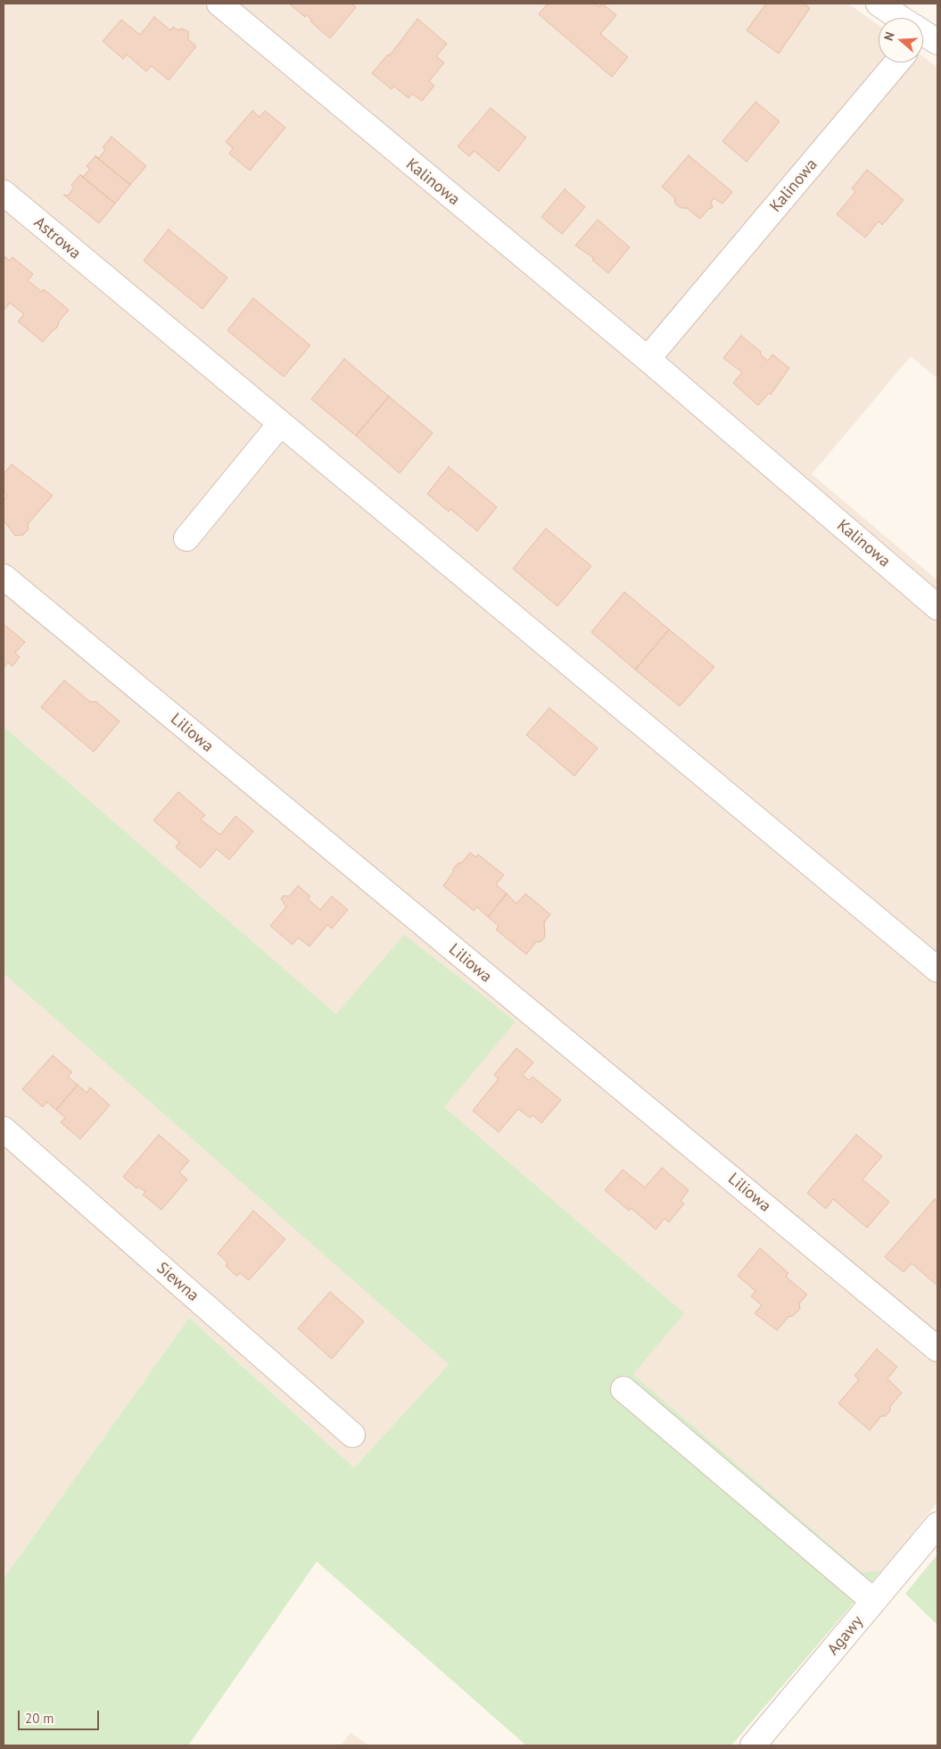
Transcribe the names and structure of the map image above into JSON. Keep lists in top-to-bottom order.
{
  "streets": {
    "street": [
      "Kalinowa",
      "Astrowa",
      "Liliowa",
      "Siewna",
      "Agawy"
    ]
  },
  "scale_bar": "20 m",
  "north": "left"
}
